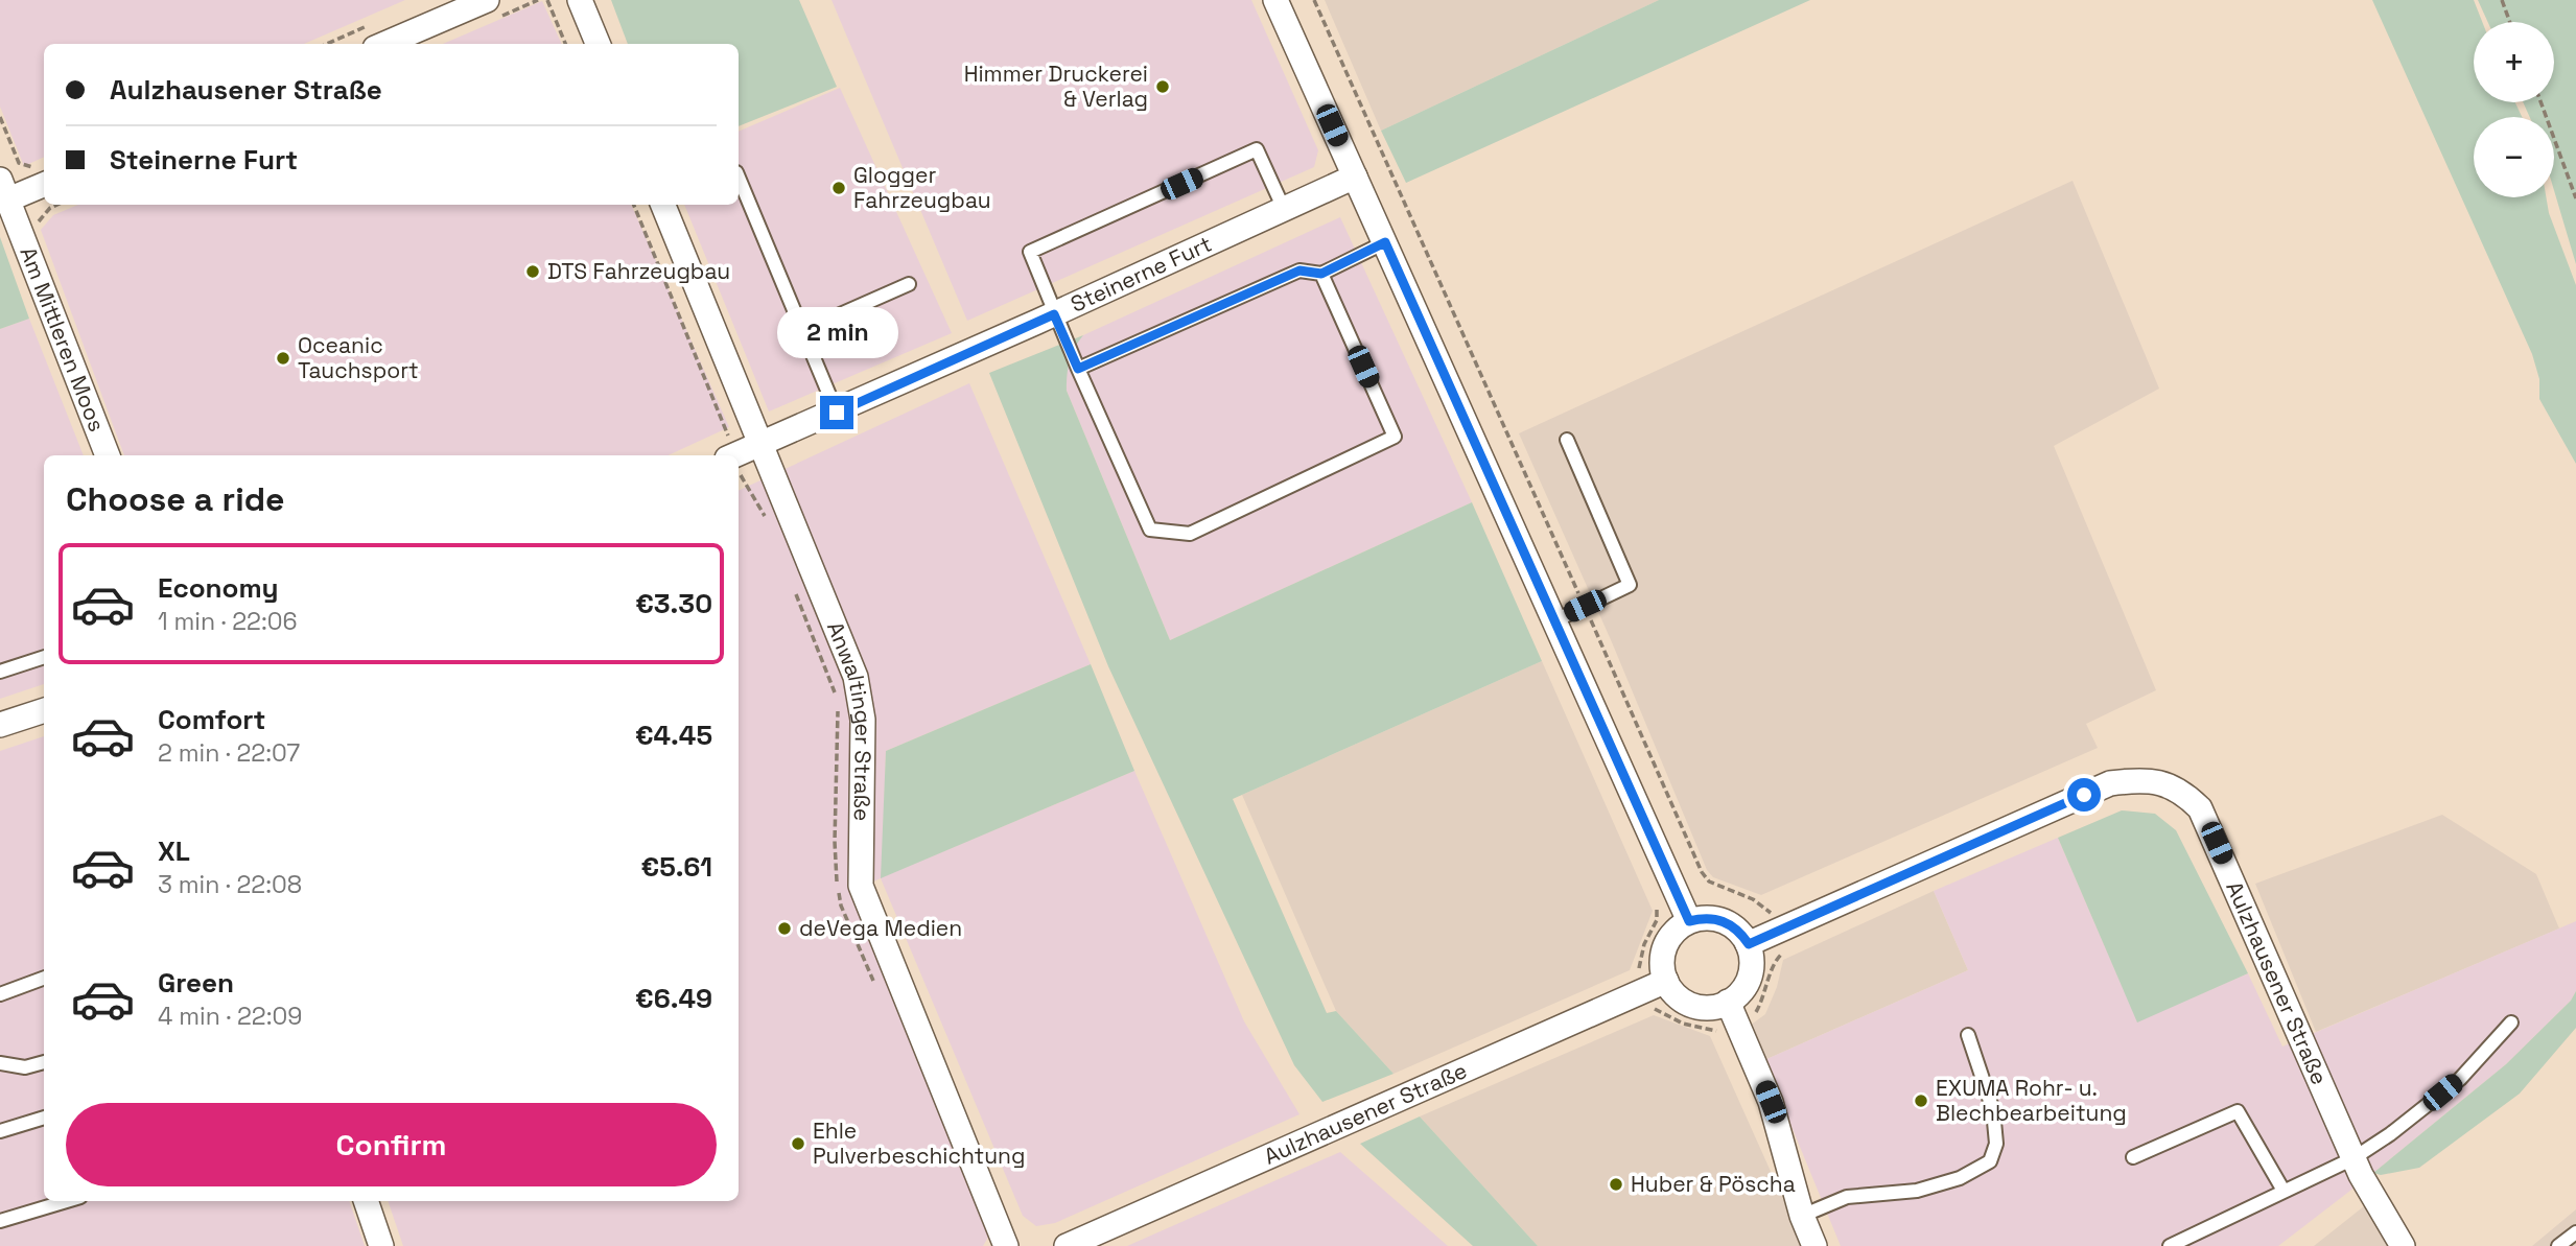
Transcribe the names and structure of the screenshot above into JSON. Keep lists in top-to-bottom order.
{
  "streets": {
    "street": [
      "Steinerne Furt",
      "Am Mittleren Moos",
      "Anwaltinger Straße",
      "Aulzhausener Straße"
    ]
  },
  "crossings": [
    ["Steinerne Furt", "Anwaltinger Straße"]
  ],
  "places": [
    "Himmer Druckerei & Verlag",
    "Glogger Fahrzeugbau",
    "DTS Fahrzeugbau",
    "Oceanic Tauchsport",
    "deVega Medien",
    "EXUMA Rohr- u. Blechbearbeitung",
    "Ehle Pulverbeschichtung",
    "Huber & Pöscha"
  ],
  "page": {
    "map_buttons": ["+", "−"],
    "banner": ["Aulzhausener Straße", "Steinerne Furt"],
    "bubble": "2 min",
    "heading": "Choose a ride",
    "list": [
      {
        "name": "Economy",
        "note": "1 min · 22:06",
        "value": "€3.30"
      },
      {
        "name": "Comfort",
        "note": "2 min · 22:07",
        "value": "€4.45"
      },
      {
        "name": "XL",
        "note": "3 min · 22:08",
        "value": "€5.61"
      },
      {
        "name": "Green",
        "note": "4 min · 22:09",
        "value": "€6.49"
      }
    ],
    "buttons": "Confirm"
  }
}
